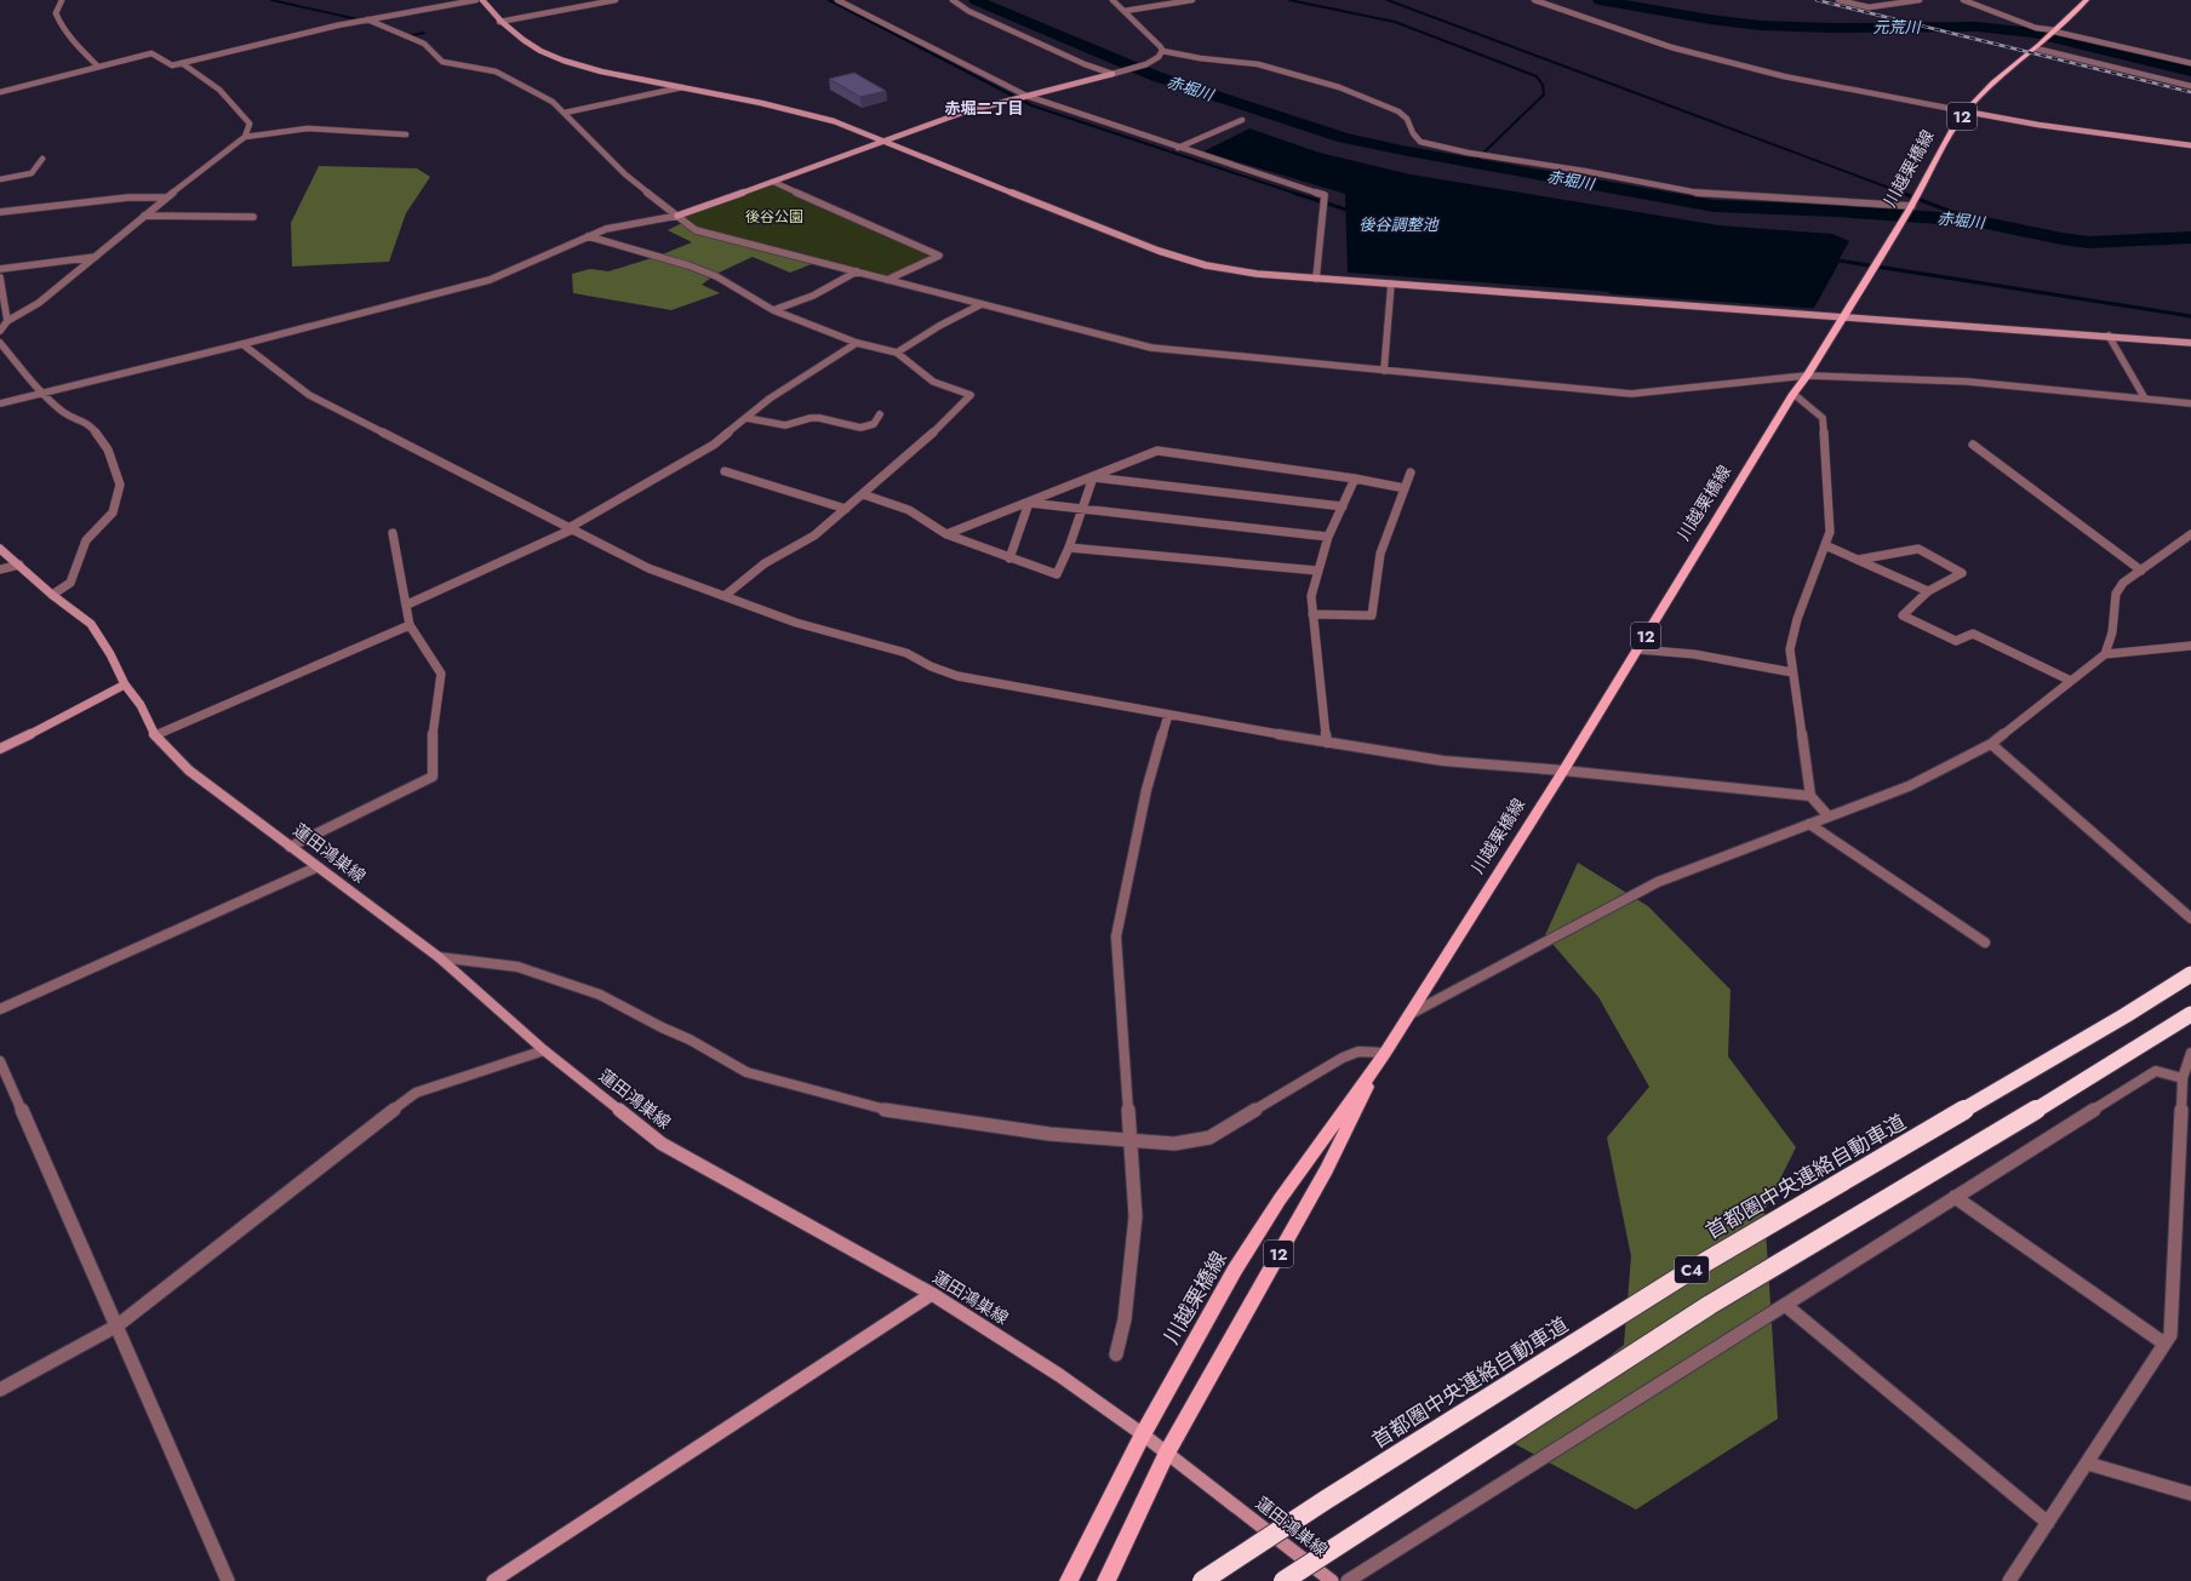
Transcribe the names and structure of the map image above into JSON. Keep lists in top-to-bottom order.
{
  "streets": {
    "highway": ["首都圏中央連絡自動車道", "C4"],
    "main road": ["12", "川越栗橋線"],
    "street": ["蓮田鴻巣線"]
  },
  "crossings": [
    ["川越栗橋線", "蓮田鴻巣線"]
  ],
  "districts": ["赤堀二丁目"],
  "water": ["元荒川", "赤堀川", "後谷調整池"],
  "parks": ["後谷公園"]
}
